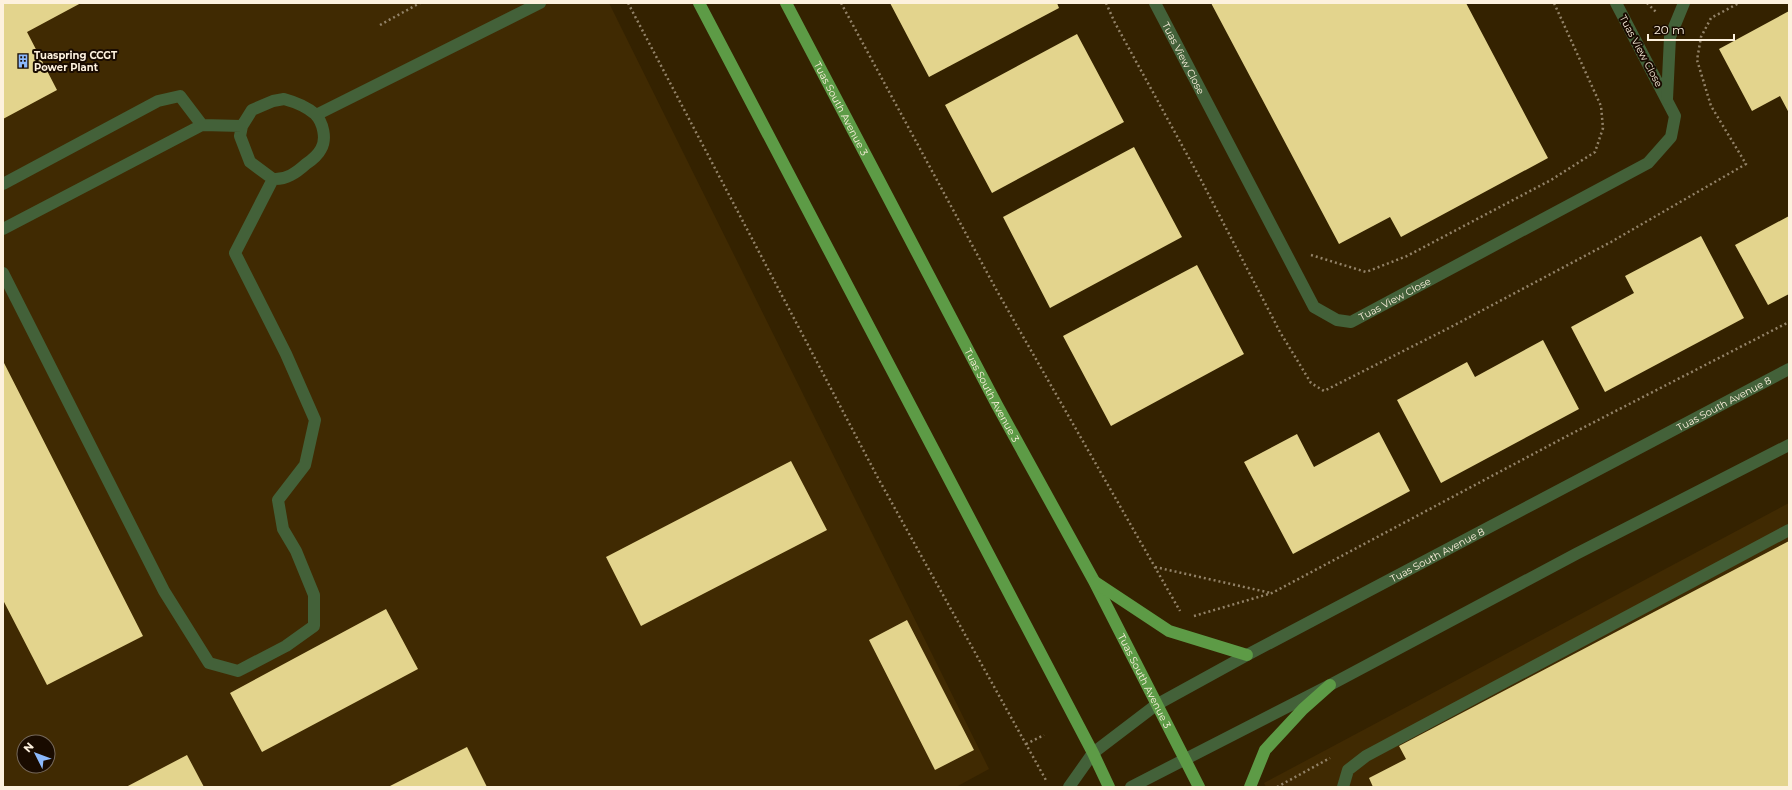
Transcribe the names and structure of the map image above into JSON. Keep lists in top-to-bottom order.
{
  "streets": {
    "main road": ["Tuas South Avenue 3"],
    "street": ["Tuas View Close", "Tuas South Avenue 8"]
  },
  "crossings": [
    ["Tuas South Avenue 3", "Tuas South Avenue 8"]
  ],
  "places": {
    "building": ["Tuaspring CCGT Power Plant"]
  },
  "scale_bar": "20 m",
  "north": "top left"
}
